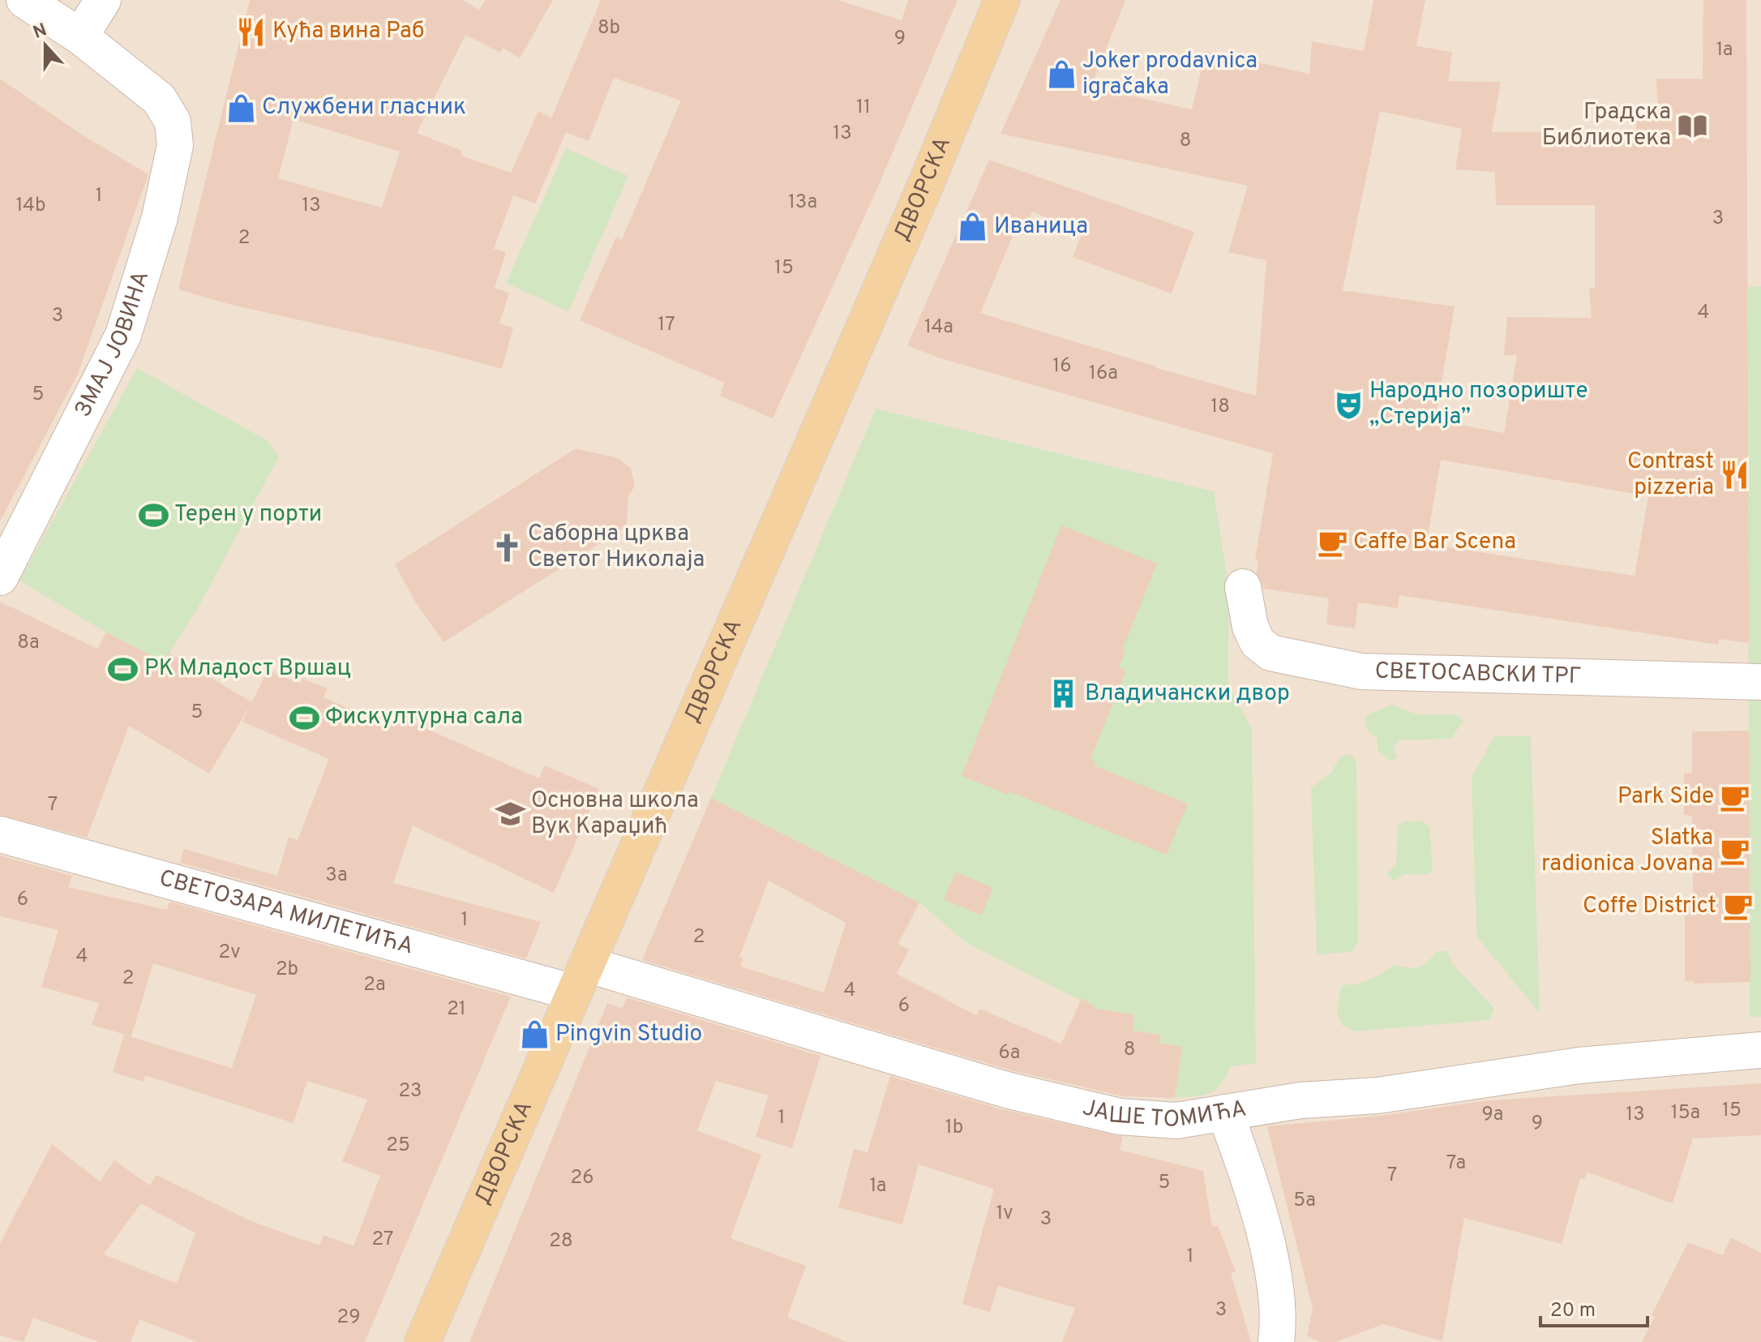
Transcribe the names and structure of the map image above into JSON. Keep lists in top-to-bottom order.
{
  "streets": {
    "main road": ["ДВОРСКА"],
    "street": [
      "ЗМАЈ ЈОВИНА",
      "СВЕТОСАВСКИ ТРГ",
      "СВЕТОЗАРА МИЛЕТИЋА",
      "ЈАШЕ ТОМИЋА"
    ]
  },
  "crossings": [
    ["ДВОРСКА", "СВЕТОЗАРА МИЛЕТИЋА"],
    ["ДВОРСКА", "ЈАШЕ ТОМИЋА"],
    ["СВЕТОЗАРА МИЛЕТИЋА", "ЈАШЕ ТОМИЋА"]
  ],
  "places": {
    "restaurant": ["Кућа вина Раб", "Contrast pizzeria"],
    "shop": [
      "Joker prodavnica igračaka",
      "Службени гласник",
      "Иваница",
      "Pingvin Studio"
    ],
    "library": ["Градска Библиотека"],
    "theatre": ["Народно позориште „Стерија”"],
    "sports": ["Терен у порти", "РК Младост Вршац", "Фискултурна сала"],
    "cafe": [
      "Caffe Bar Scena",
      "Park Side",
      "Slatka radionica Jovana",
      "Coffe District"
    ],
    "church": ["Саборна црква Светог Николаја"],
    "building": ["Владичански двор"],
    "school or university": ["Основна школа Вук Караџић"]
  },
  "house_numbers": [
    "8b",
    "9",
    "1a",
    "11",
    "13",
    "8",
    "1",
    "13a",
    "14b",
    "13",
    "3",
    "2",
    "15",
    "4",
    "3",
    "17",
    "14a",
    "16",
    "16a",
    "5",
    "18",
    "8a",
    "5",
    "7",
    "3a",
    "6",
    "1",
    "2",
    "2v",
    "4",
    "2b",
    "2",
    "2a",
    "4",
    "6",
    "21",
    "8",
    "6a",
    "23",
    "15",
    "15a",
    "9a",
    "13",
    "1",
    "9",
    "1b",
    "25",
    "7a",
    "7",
    "26",
    "5",
    "1a",
    "5a",
    "1v",
    "3",
    "27",
    "28",
    "1",
    "3",
    "29"
  ],
  "scale_bar": "20 m",
  "north": "top"
}
